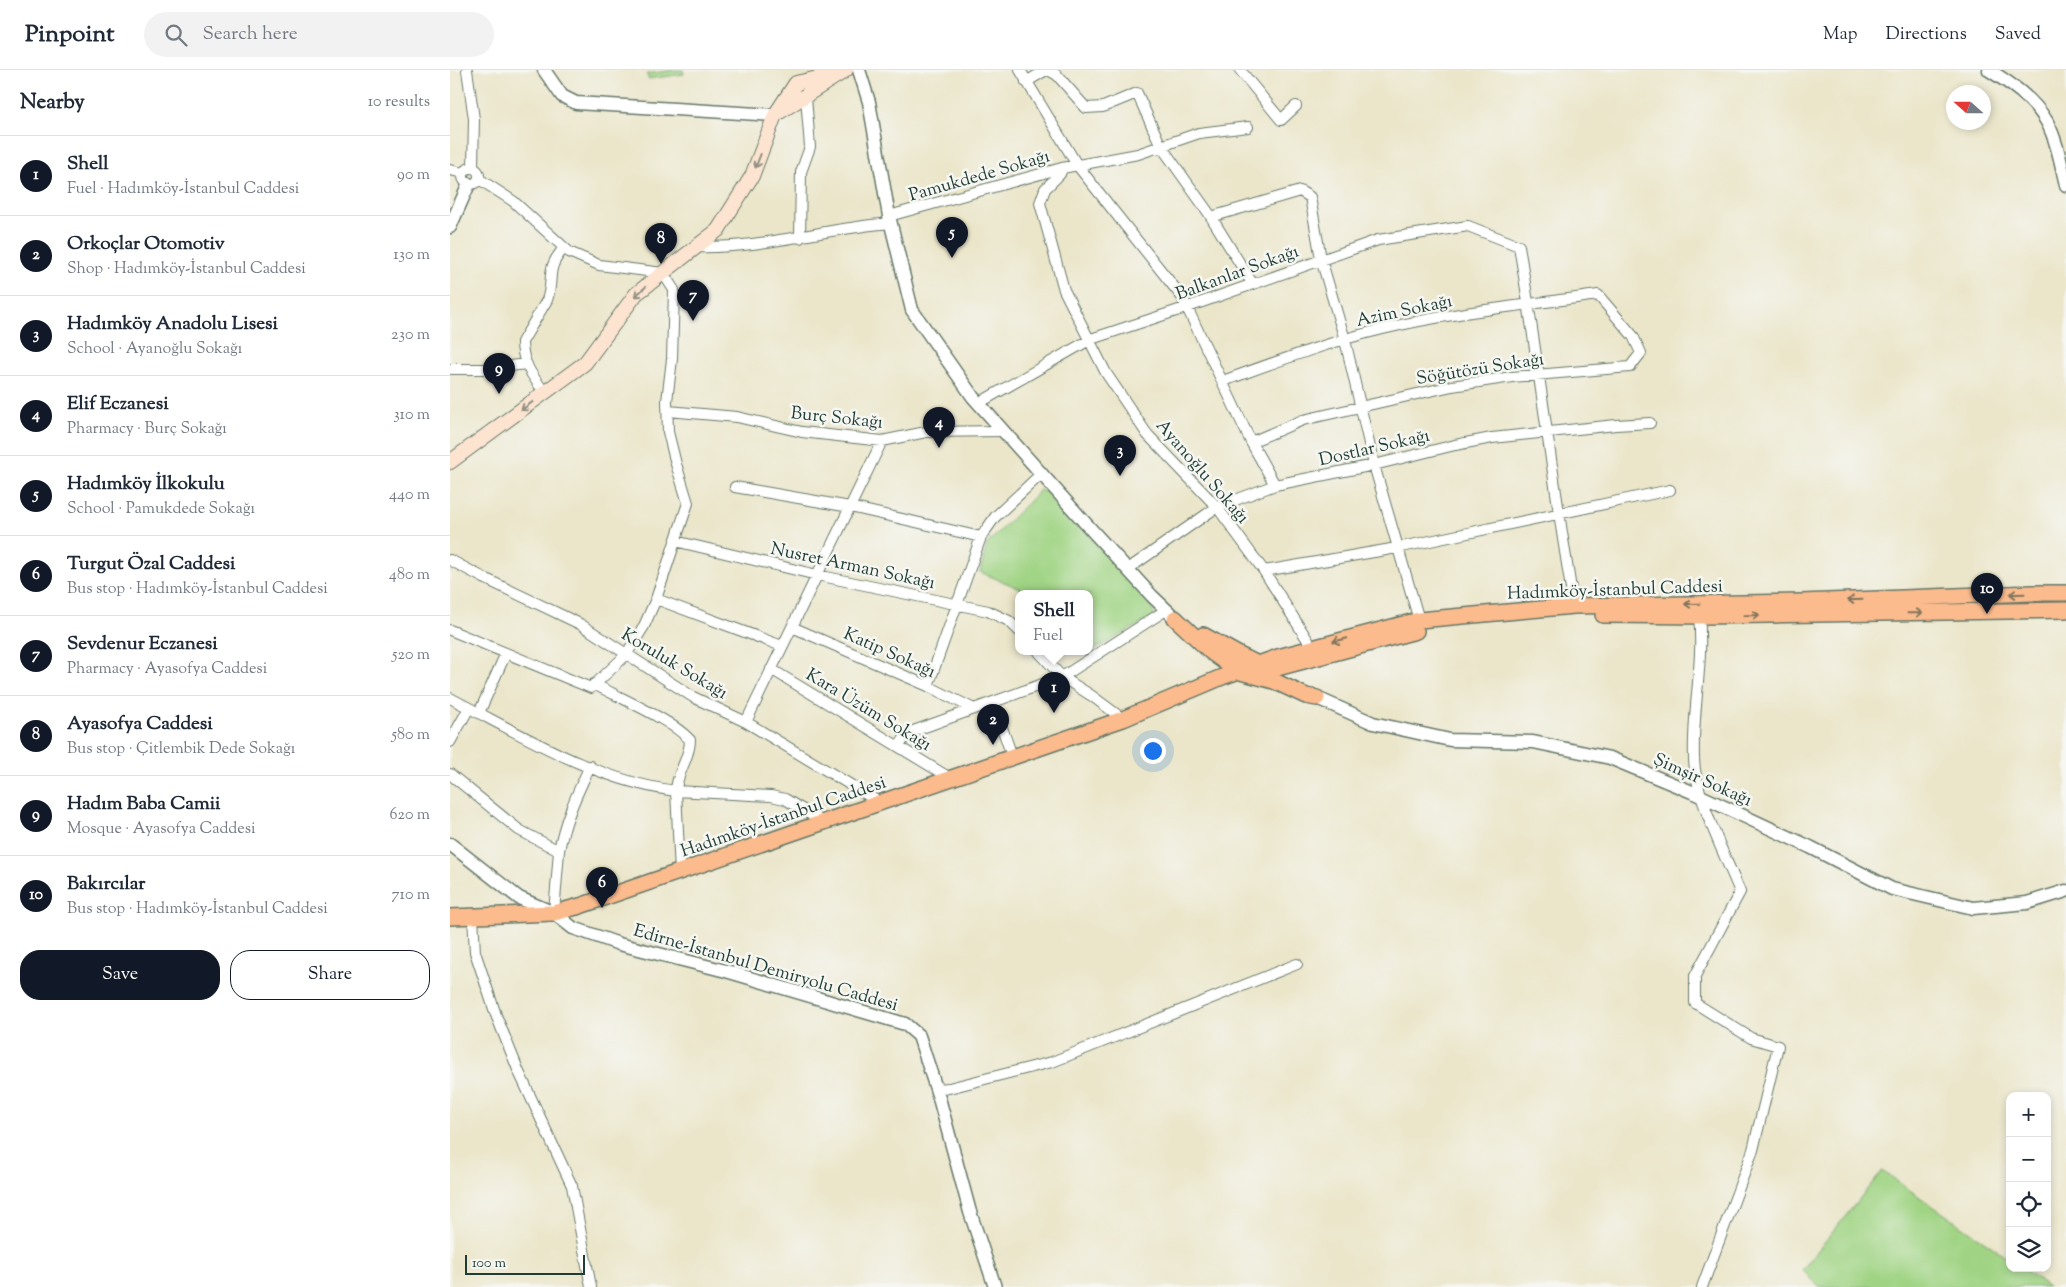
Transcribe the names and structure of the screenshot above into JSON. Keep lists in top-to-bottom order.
{
  "streets": {
    "main road": ["Hadımköy-İstanbul Caddesi"],
    "street": [
      "Pamukdede Sokağı",
      "Balkanlar Sokağı",
      "Azim Sokağı",
      "Söğütözü Sokağı",
      "Burç Sokağı",
      "Dostlar Sokağı",
      "Ayanoğlu Sokağı",
      "Nusret Arman Sokağı",
      "Katip Sokağı",
      "Koruluk Sokağı",
      "Kara Üzüm Sokağı",
      "Şimşir Sokağı",
      "Edirne-İstanbul Demiryolu Caddesi"
    ]
  },
  "crossings": [
    ["Pamukdede Sokağı", "Ayanoğlu Sokağı"],
    ["Balkanlar Sokağı", "Azim Sokağı"],
    ["Balkanlar Sokağı", "Ayanoğlu Sokağı"],
    ["Azim Sokağı", "Söğütözü Sokağı"],
    ["Dostlar Sokağı", "Ayanoğlu Sokağı"],
    ["Ayanoğlu Sokağı", "Hadımköy-İstanbul Caddesi"],
    ["Hadımköy-İstanbul Caddesi", "Koruluk Sokağı"],
    ["Hadımköy-İstanbul Caddesi", "Kara Üzüm Sokağı"],
    ["Hadımköy-İstanbul Caddesi", "Edirne-İstanbul Demiryolu Caddesi"]
  ],
  "scale_bar": "100 m",
  "north": "left",
  "page": {
    "header": "Pinpoint",
    "search": "Search here",
    "nav": ["Map", "Directions", "Saved"],
    "heading": ["Nearby", "10 results"],
    "list": [
      {
        "mark": "1",
        "name": "Shell",
        "note": "Fuel · Hadımköy-İstanbul Caddesi",
        "value": "90 m"
      },
      {
        "mark": "2",
        "name": "Orkoçlar Otomotiv",
        "note": "Shop · Hadımköy-İstanbul Caddesi",
        "value": "130 m"
      },
      {
        "mark": "3",
        "name": "Hadımköy Anadolu Lisesi",
        "note": "School · Ayanoğlu Sokağı",
        "value": "230 m"
      },
      {
        "mark": "4",
        "name": "Elif Eczanesi",
        "note": "Pharmacy · Burç Sokağı",
        "value": "310 m"
      },
      {
        "mark": "5",
        "name": "Hadımköy İlkokulu",
        "note": "School · Pamukdede Sokağı",
        "value": "440 m"
      },
      {
        "mark": "6",
        "name": "Turgut Özal Caddesi",
        "note": "Bus stop · Hadımköy-İstanbul Caddesi",
        "value": "480 m"
      },
      {
        "mark": "7",
        "name": "Sevdenur Eczanesi",
        "note": "Pharmacy · Ayasofya Caddesi",
        "value": "520 m"
      },
      {
        "mark": "8",
        "name": "Ayasofya Caddesi",
        "note": "Bus stop · Çitlembik Dede Sokağı",
        "value": "580 m"
      },
      {
        "mark": "9",
        "name": "Hadım Baba Camii",
        "note": "Mosque · Ayasofya Caddesi",
        "value": "620 m"
      },
      {
        "mark": "10",
        "name": "Bakırcılar",
        "note": "Bus stop · Hadımköy-İstanbul Caddesi",
        "value": "710 m"
      }
    ],
    "pins": [
      "5",
      "8",
      "7",
      "9",
      "4",
      "3",
      "10",
      "1",
      "2",
      "6"
    ],
    "popup": ["Shell", "Fuel"],
    "buttons": ["Save", "Share"],
    "map_buttons": ["+", "−"],
    "scale": "100 m"
  }
}
